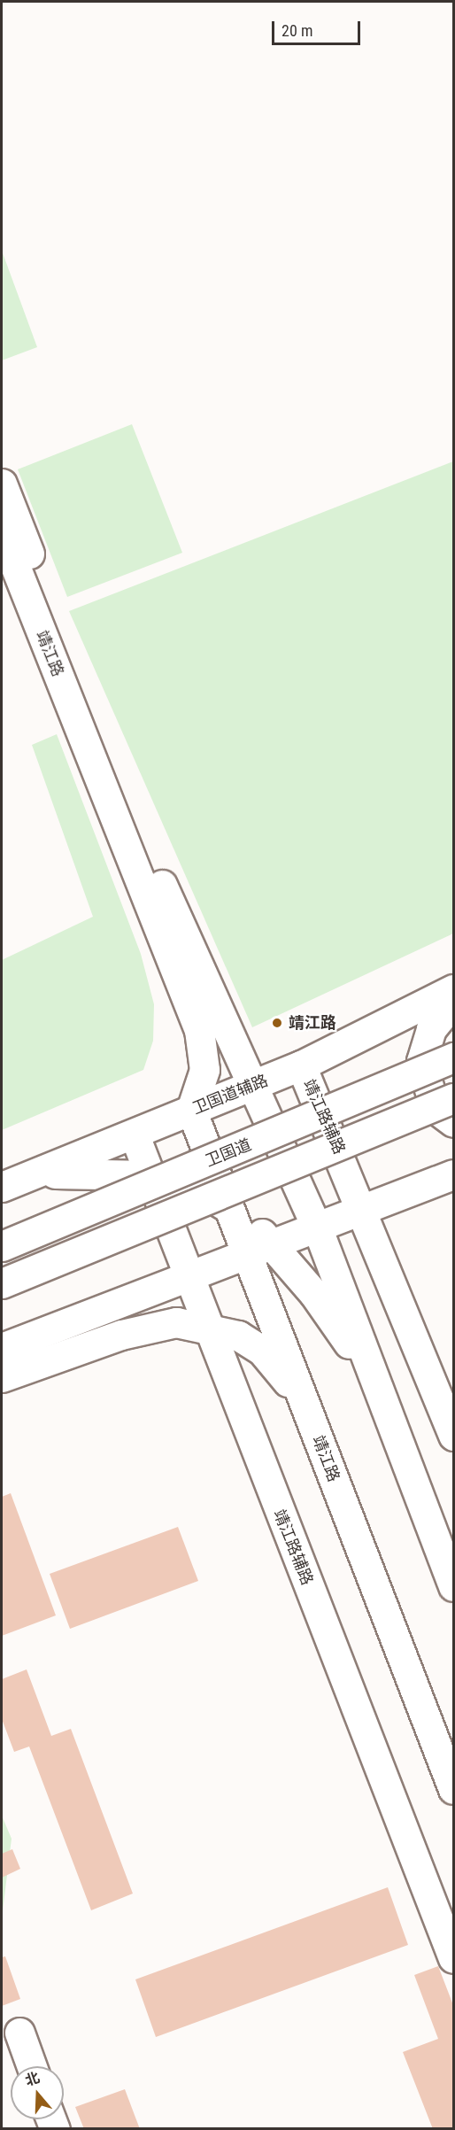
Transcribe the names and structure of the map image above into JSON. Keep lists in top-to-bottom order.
{
  "streets": {
    "main road": [
      "靖江路",
      "卫国道辅路",
      "靖江路辅路",
      "卫国道"
    ]
  },
  "crossings": [
    ["靖江路", "卫国道辅路"],
    ["卫国道辅路", "靖江路辅路"]
  ],
  "places": ["靖江路"],
  "scale_bar": "20 m",
  "north": "top"
}
